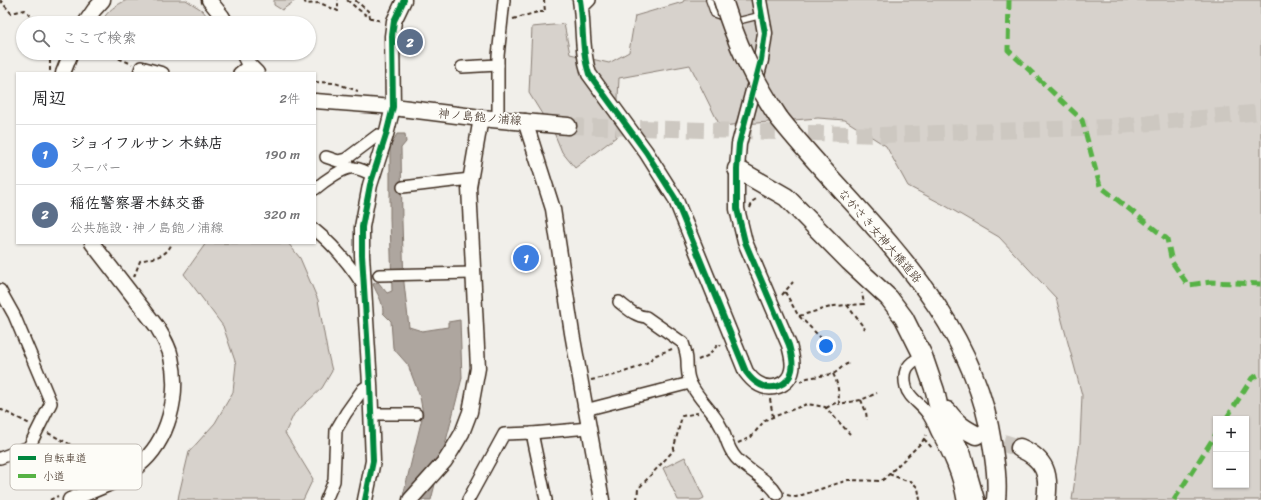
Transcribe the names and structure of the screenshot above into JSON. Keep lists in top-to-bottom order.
{
  "streets": {
    "main road": ["神ノ島飽ノ浦線", "ながさき女神大橋道路"]
  },
  "legend": ["自転車道", "小道"],
  "page": {
    "search": "ここで検索",
    "pins": ["2", "1"],
    "heading": ["周辺", "2件"],
    "list": [
      {
        "mark": "1",
        "name": "ジョイフルサン 木鉢店",
        "note": "スーパー",
        "value": "190 m"
      },
      {
        "mark": "2",
        "name": "稲佐警察署木鉢交番",
        "note": "公共施設 · 神ノ島飽ノ浦線",
        "value": "320 m"
      }
    ],
    "map_buttons": ["+", "−"]
  }
}
